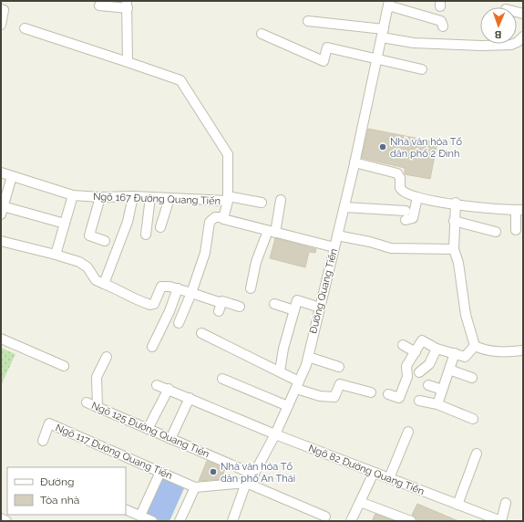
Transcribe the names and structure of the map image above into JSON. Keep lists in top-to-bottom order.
{
  "streets": {
    "street": [
      "Ngõ 167 Đường Quang Tiến",
      "Đường Quang Tiến",
      "Ngõ 125 Đường Quang Tiến",
      "Ngõ 117 Đường Quang Tiến",
      "Ngõ 82 Đường Quang Tiến"
    ]
  },
  "crossings": [
    ["Ngõ 167 Đường Quang Tiến", "Đường Quang Tiến"],
    ["Đường Quang Tiến", "Ngõ 125 Đường Quang Tiến"],
    ["Đường Quang Tiến", "Ngõ 82 Đường Quang Tiến"]
  ],
  "places": ["Nhà văn hóa Tổ dân phố 2 Đình", "Nhà văn hóa Tổ dân phố An Thái"],
  "legend": ["Đường", "Tòa nhà"],
  "north": "bottom"
}
